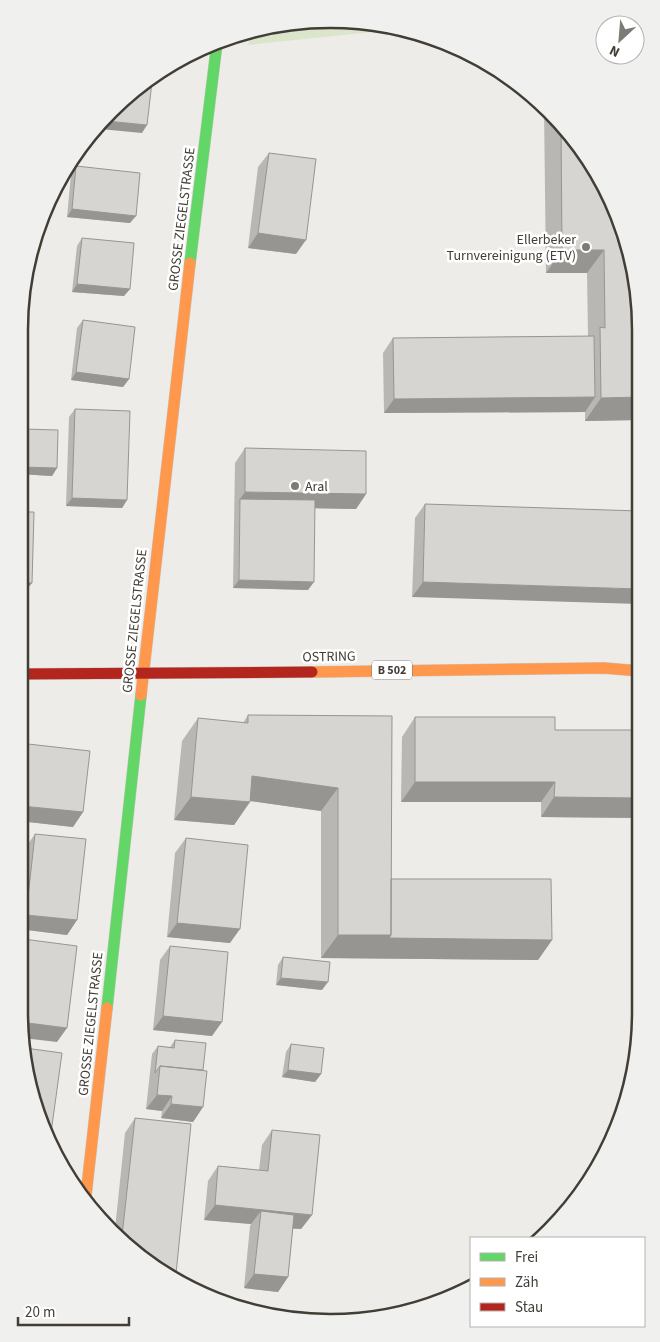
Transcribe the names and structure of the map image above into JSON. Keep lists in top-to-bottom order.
{
  "streets": {
    "street": ["GROSSE ZIEGELSTRASSE", "OSTRING", "B 502"]
  },
  "crossings": [
    ["GROSSE ZIEGELSTRASSE", "OSTRING"]
  ],
  "places": ["Ellerbeker Turnvereinigung (ETV)", "Aral"],
  "legend": ["Frei", "Zäh", "Stau"],
  "scale_bar": "20 m",
  "north": "bottom left"
}
